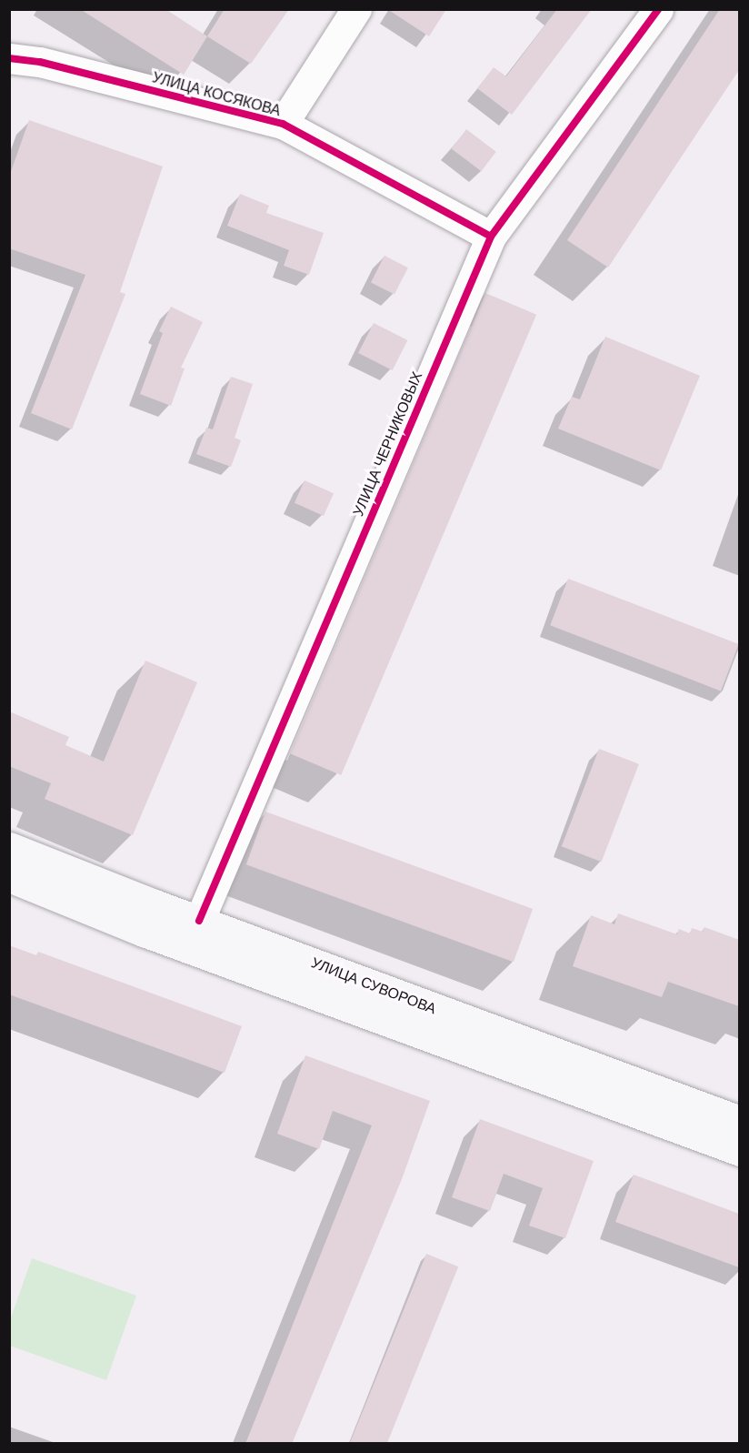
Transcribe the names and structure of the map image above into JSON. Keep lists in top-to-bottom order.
{
  "streets": {
    "main road": ["УЛИЦА СУВОРОВА"],
    "street": ["УЛИЦА КОСЯКОВА", "УЛИЦА ЧЕРНИКОВЫХ"]
  },
  "crossings": [
    ["УЛИЦА КОСЯКОВА", "УЛИЦА ЧЕРНИКОВЫХ"],
    ["УЛИЦА ЧЕРНИКОВЫХ", "УЛИЦА СУВОРОВА"]
  ]
}
